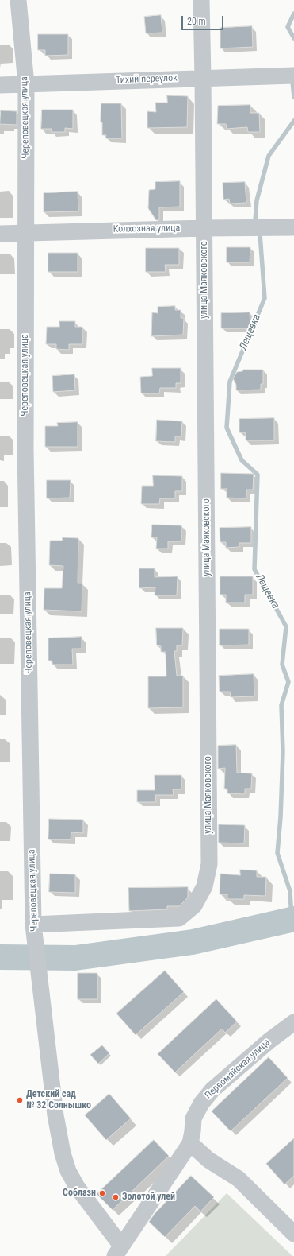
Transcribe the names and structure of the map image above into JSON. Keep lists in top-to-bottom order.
{
  "streets": {
    "street": [
      "Тихий переулок",
      "Череповецкая улица",
      "Колхозная улица",
      "улица Маяковского",
      "Первомайская улица"
    ]
  },
  "crossings": [
    ["Тихий переулок", "Череповецкая улица"],
    ["Тихий переулок", "улица Маяковского"],
    ["Череповецкая улица", "Колхозная улица"],
    ["Череповецкая улица", "улица Маяковского"],
    ["Череповецкая улица", "Первомайская улица"],
    ["Колхозная улица", "улица Маяковского"]
  ],
  "water": ["Лещевка"],
  "places": ["Детский сад № 32 Солнышко", "Соблазн", "Золотой улей"],
  "scale_bar": "20 m"
}
